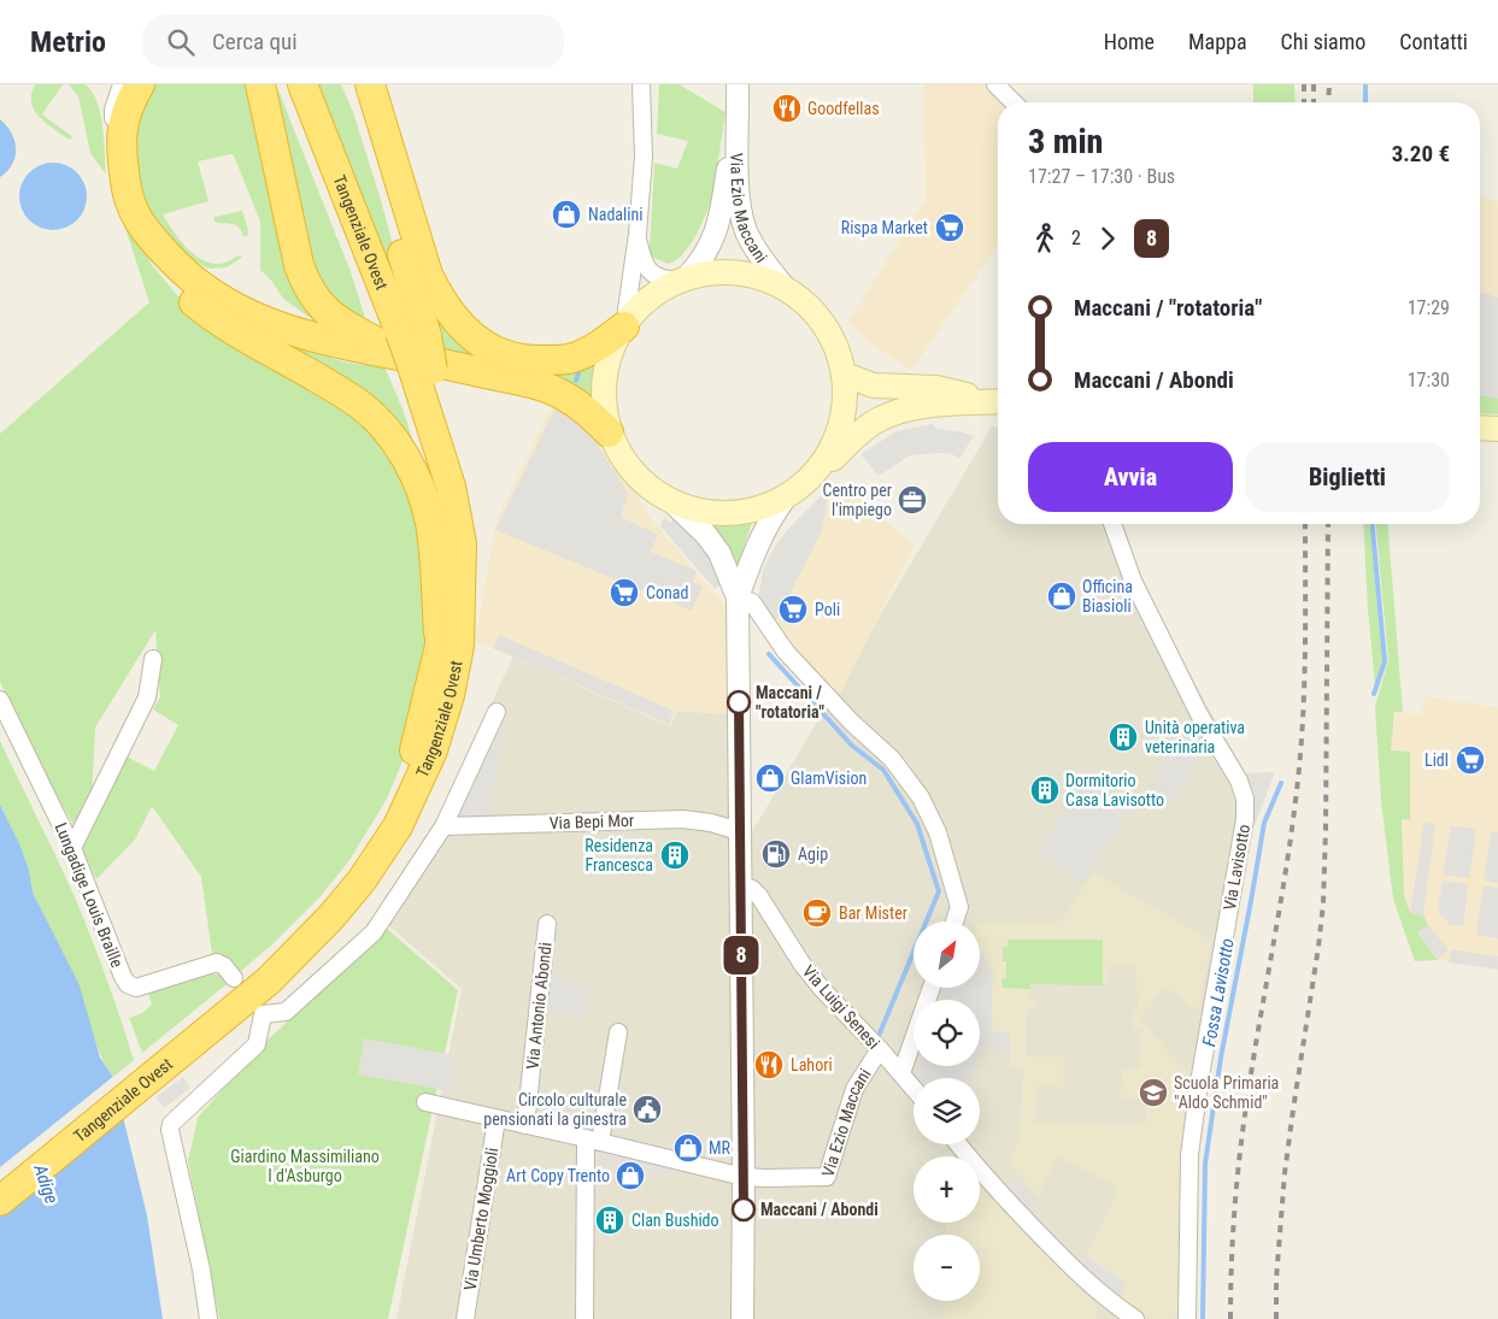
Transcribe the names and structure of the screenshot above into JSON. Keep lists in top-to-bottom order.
{
  "streets": {
    "highway": ["Tangenziale Ovest"],
    "street": [
      "Via Ezio Maccani",
      "Via Bepi Mor",
      "Via Lavisotto",
      "Lungadige Louis Braille",
      "Via Antonio Abondi",
      "Via Luigi Senesi",
      "Via Umberto Moggioli"
    ]
  },
  "crossings": [
    ["Via Ezio Maccani", "Via Luigi Senesi"]
  ],
  "water": ["Fossa Lavisotto", "Adige"],
  "parks": ["Giardino Massimiliano I d'Asburgo"],
  "places": {
    "restaurant": ["Goodfellas", "Lahori"],
    "shop": [
      "Nadalini",
      "Officina Biasioli",
      "GlamVision",
      "MR",
      "Art Copy Trento"
    ],
    "supermarket": [
      "Rispa Market",
      "Conad",
      "Poli",
      "Lidl"
    ],
    "office": ["Centro per l'impiego"],
    "other": ["Maccani / \"rotatoria\"", "Maccani / Abondi"],
    "building": [
      "Unità operativa veterinaria",
      "Dormitorio Casa Lavisotto",
      "Residenza Francesca",
      "Clan Bushido"
    ],
    "fuel station": ["Agip"],
    "cafe": ["Bar Mister"],
    "school or university": ["Scuola Primaria \"Aldo Schmid\""],
    "public building": ["Circolo culturale pensionati la ginestra"]
  },
  "lines": ["bus line 8"],
  "north": "top right",
  "page": {
    "header": "Metrio",
    "search": "Cerca qui",
    "nav": [
      "Home",
      "Mappa",
      "Chi siamo",
      "Contatti"
    ],
    "on_map": "8",
    "heading": ["3 min", "17:27 – 17:30 · Bus", "3.20 €"],
    "legs": ["2", "8"],
    "list": [
      {
        "name": "Maccani / \"rotatoria\"",
        "value": "17:29"
      },
      {
        "name": "Maccani / Abondi",
        "value": "17:30"
      }
    ],
    "buttons": ["Avvia", "Biglietti"],
    "map_buttons": ["+", "−"]
  }
}
